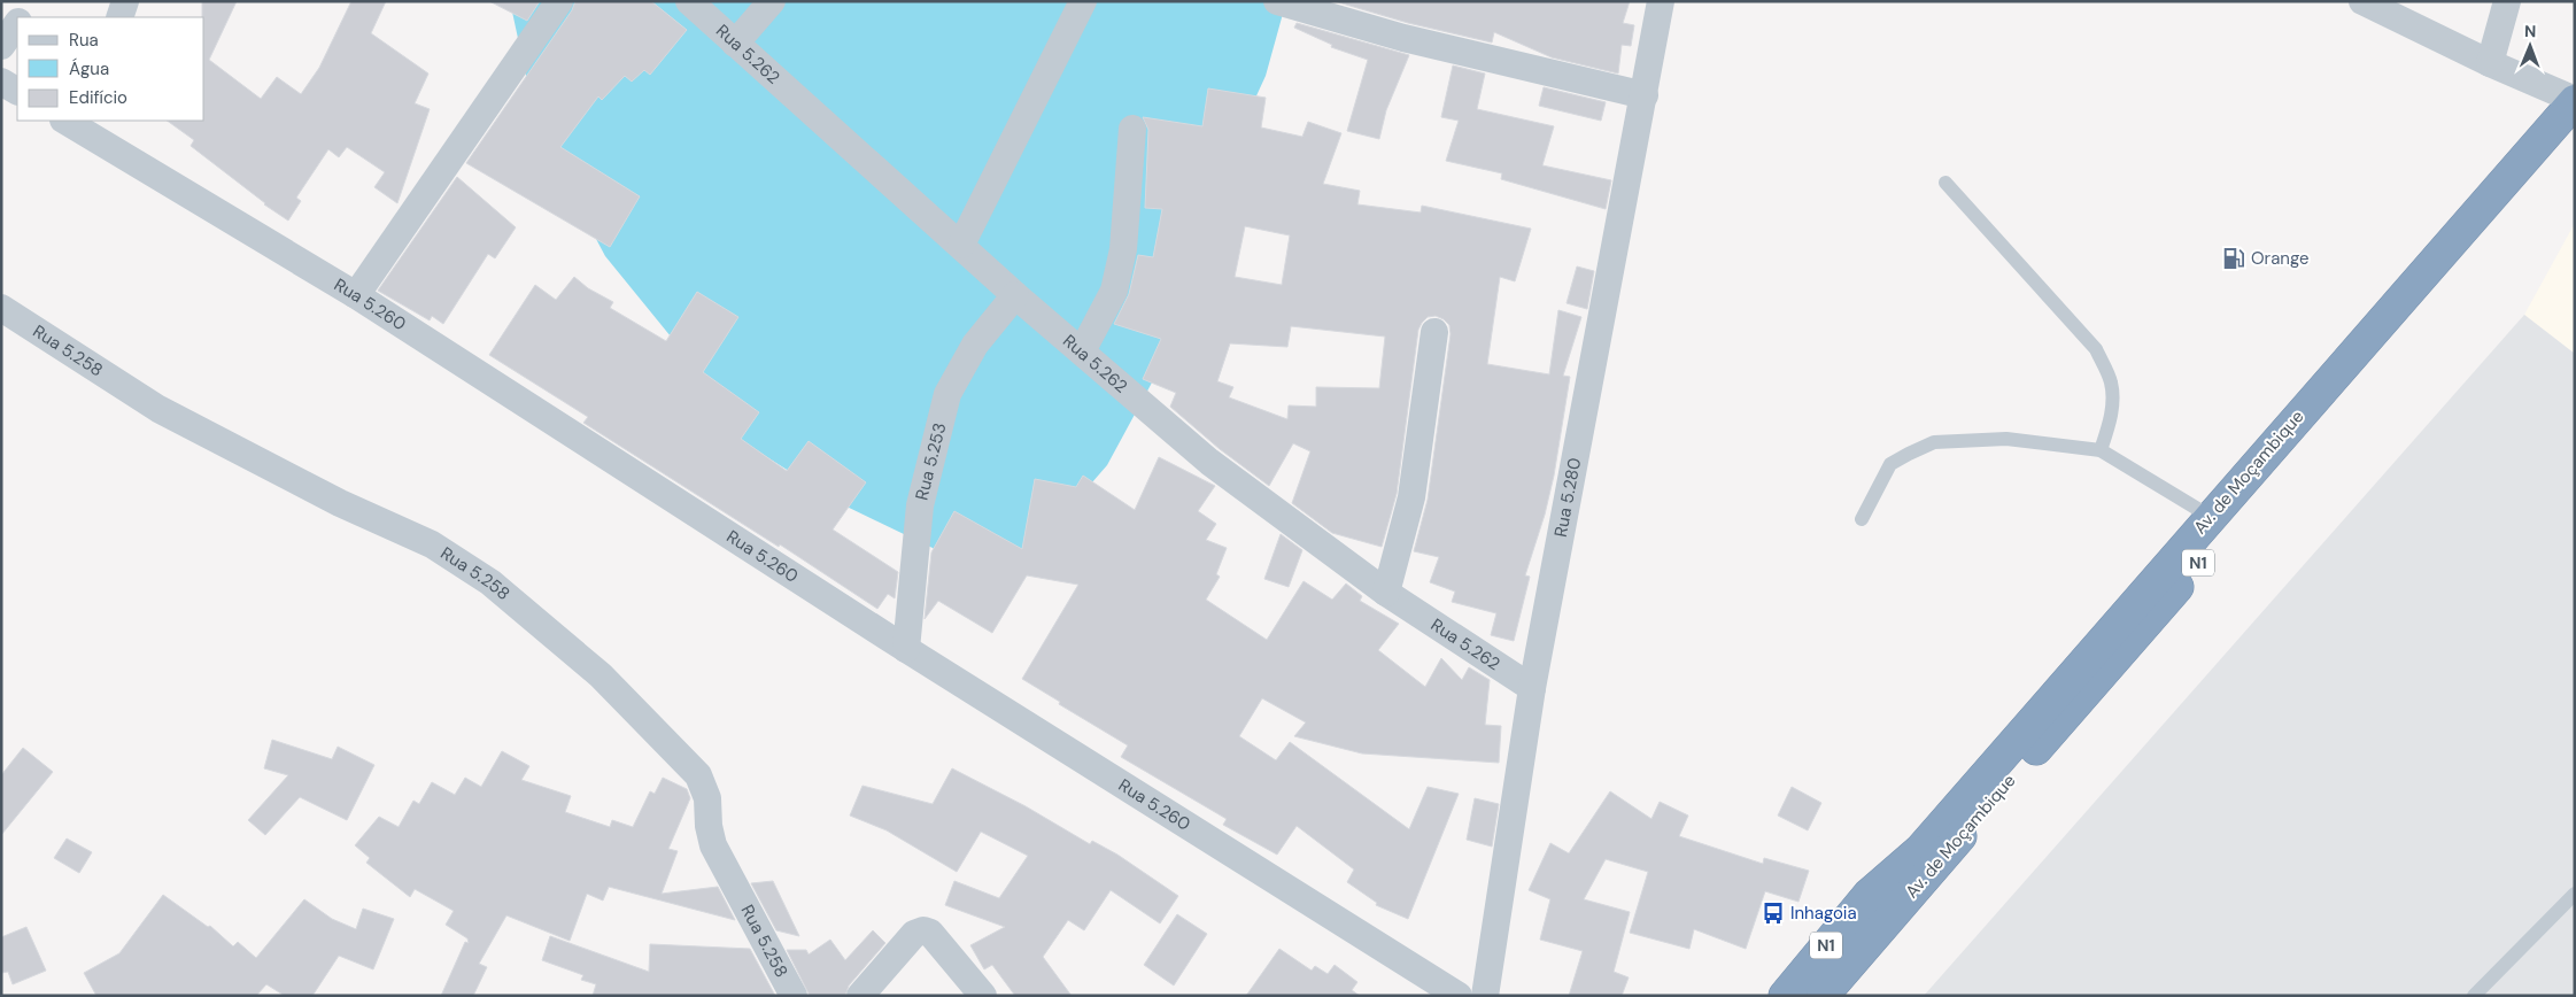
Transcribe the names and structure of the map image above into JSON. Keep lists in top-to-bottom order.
{
  "streets": {
    "highway": ["Av. de Moçambique", "N1"],
    "street": [
      "Rua 5.262",
      "Rua 5.260",
      "Rua 5.258",
      "Rua 5.253",
      "Rua 5.280"
    ]
  },
  "crossings": [
    ["Rua 5.262", "Rua 5.253"],
    ["Rua 5.262", "Rua 5.280"],
    ["Rua 5.260", "Rua 5.253"]
  ],
  "places": {
    "fuel station": ["Orange"],
    "bus stop": ["Inhagoia"]
  },
  "legend": ["Rua", "Água", "Edifício"],
  "north": "top"
}
